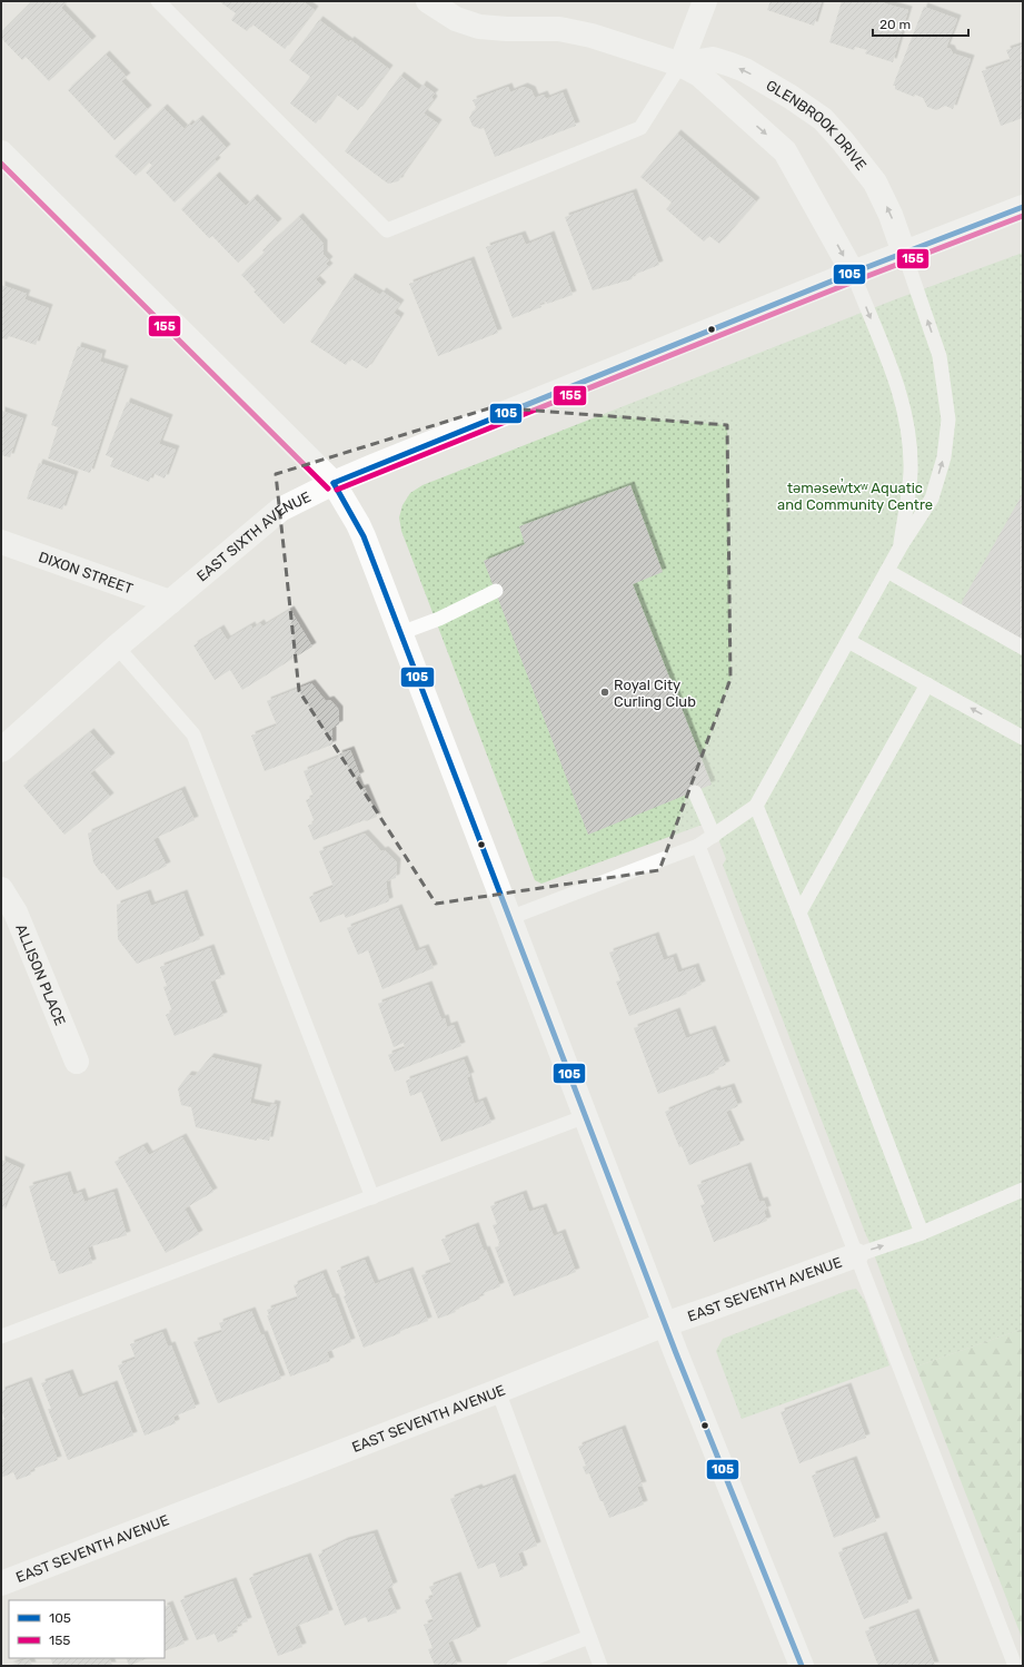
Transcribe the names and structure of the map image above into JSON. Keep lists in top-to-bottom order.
{
  "streets": {
    "street": [
      "GLENBROOK DRIVE",
      "EAST SIXTH AVENUE",
      "DIXON STREET",
      "ALLISON PLACE",
      "EAST SEVENTH AVENUE"
    ]
  },
  "crossings": [
    ["GLENBROOK DRIVE", "EAST SIXTH AVENUE"],
    ["EAST SIXTH AVENUE", "DIXON STREET"]
  ],
  "parks": ["təməsew̓txʷ Aquatic and Community Centre"],
  "places": ["Royal City Curling Club"],
  "lines": ["transit line 155", "transit line 105"],
  "legend": ["105", "155"],
  "scale_bar": "20 m"
}
